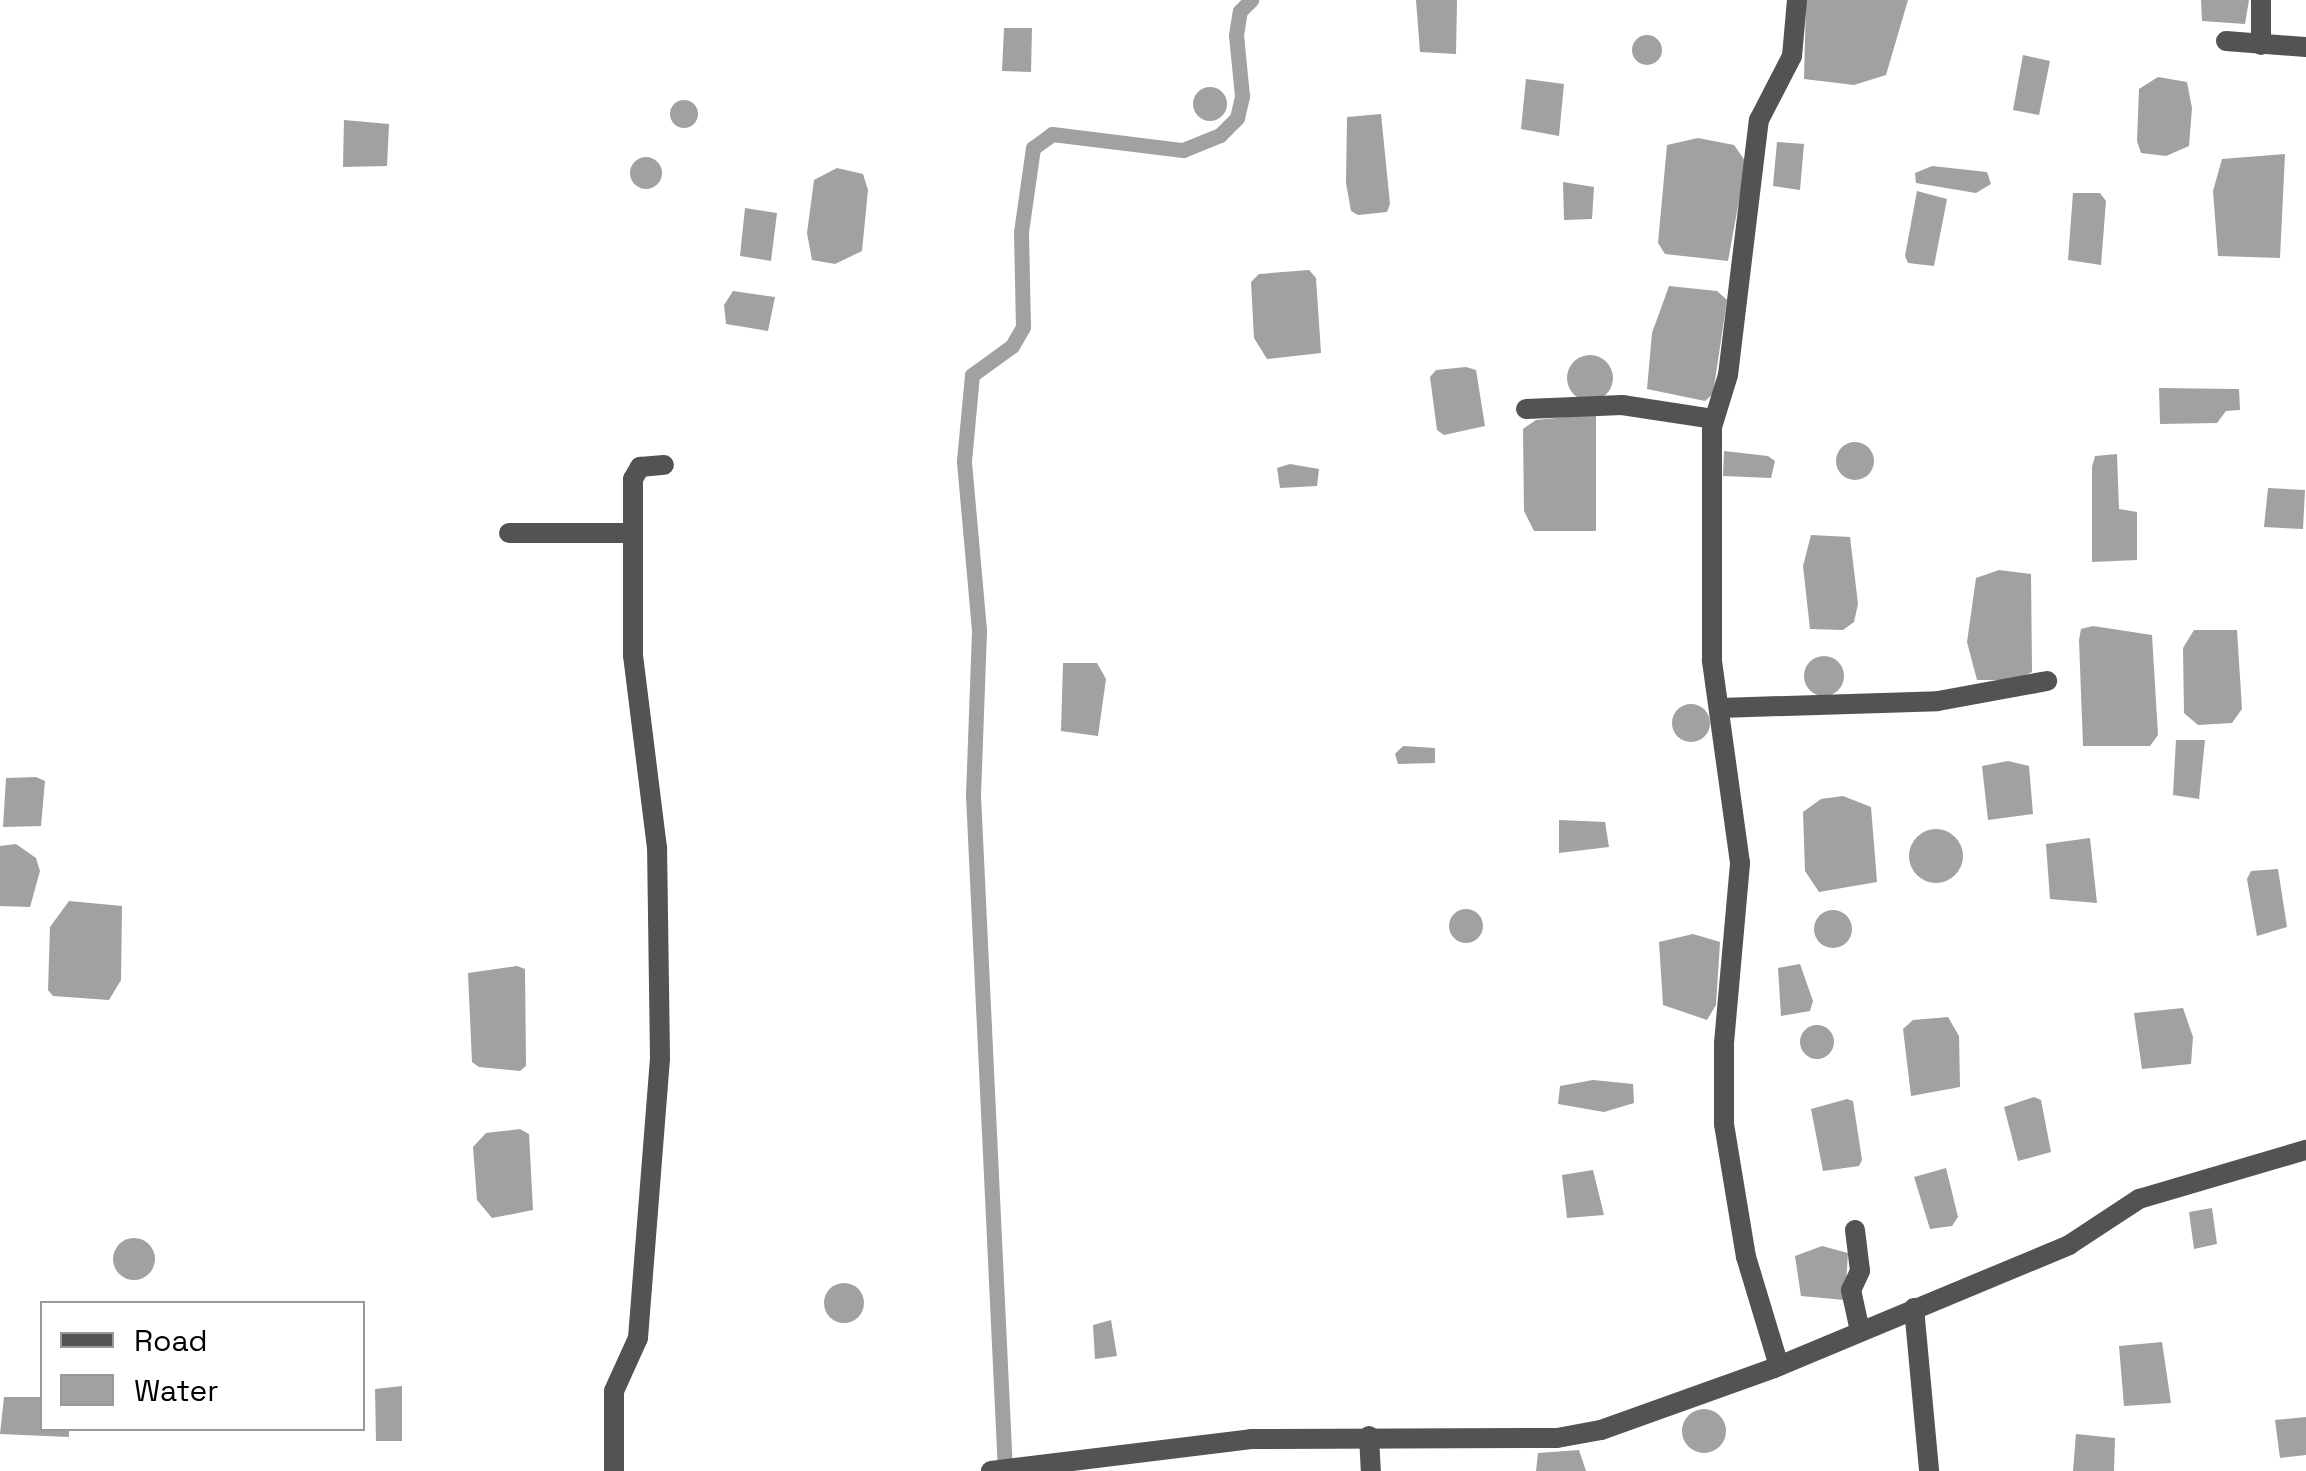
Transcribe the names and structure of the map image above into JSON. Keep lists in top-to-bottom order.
{
  "legend": ["Road", "Water"]
}
